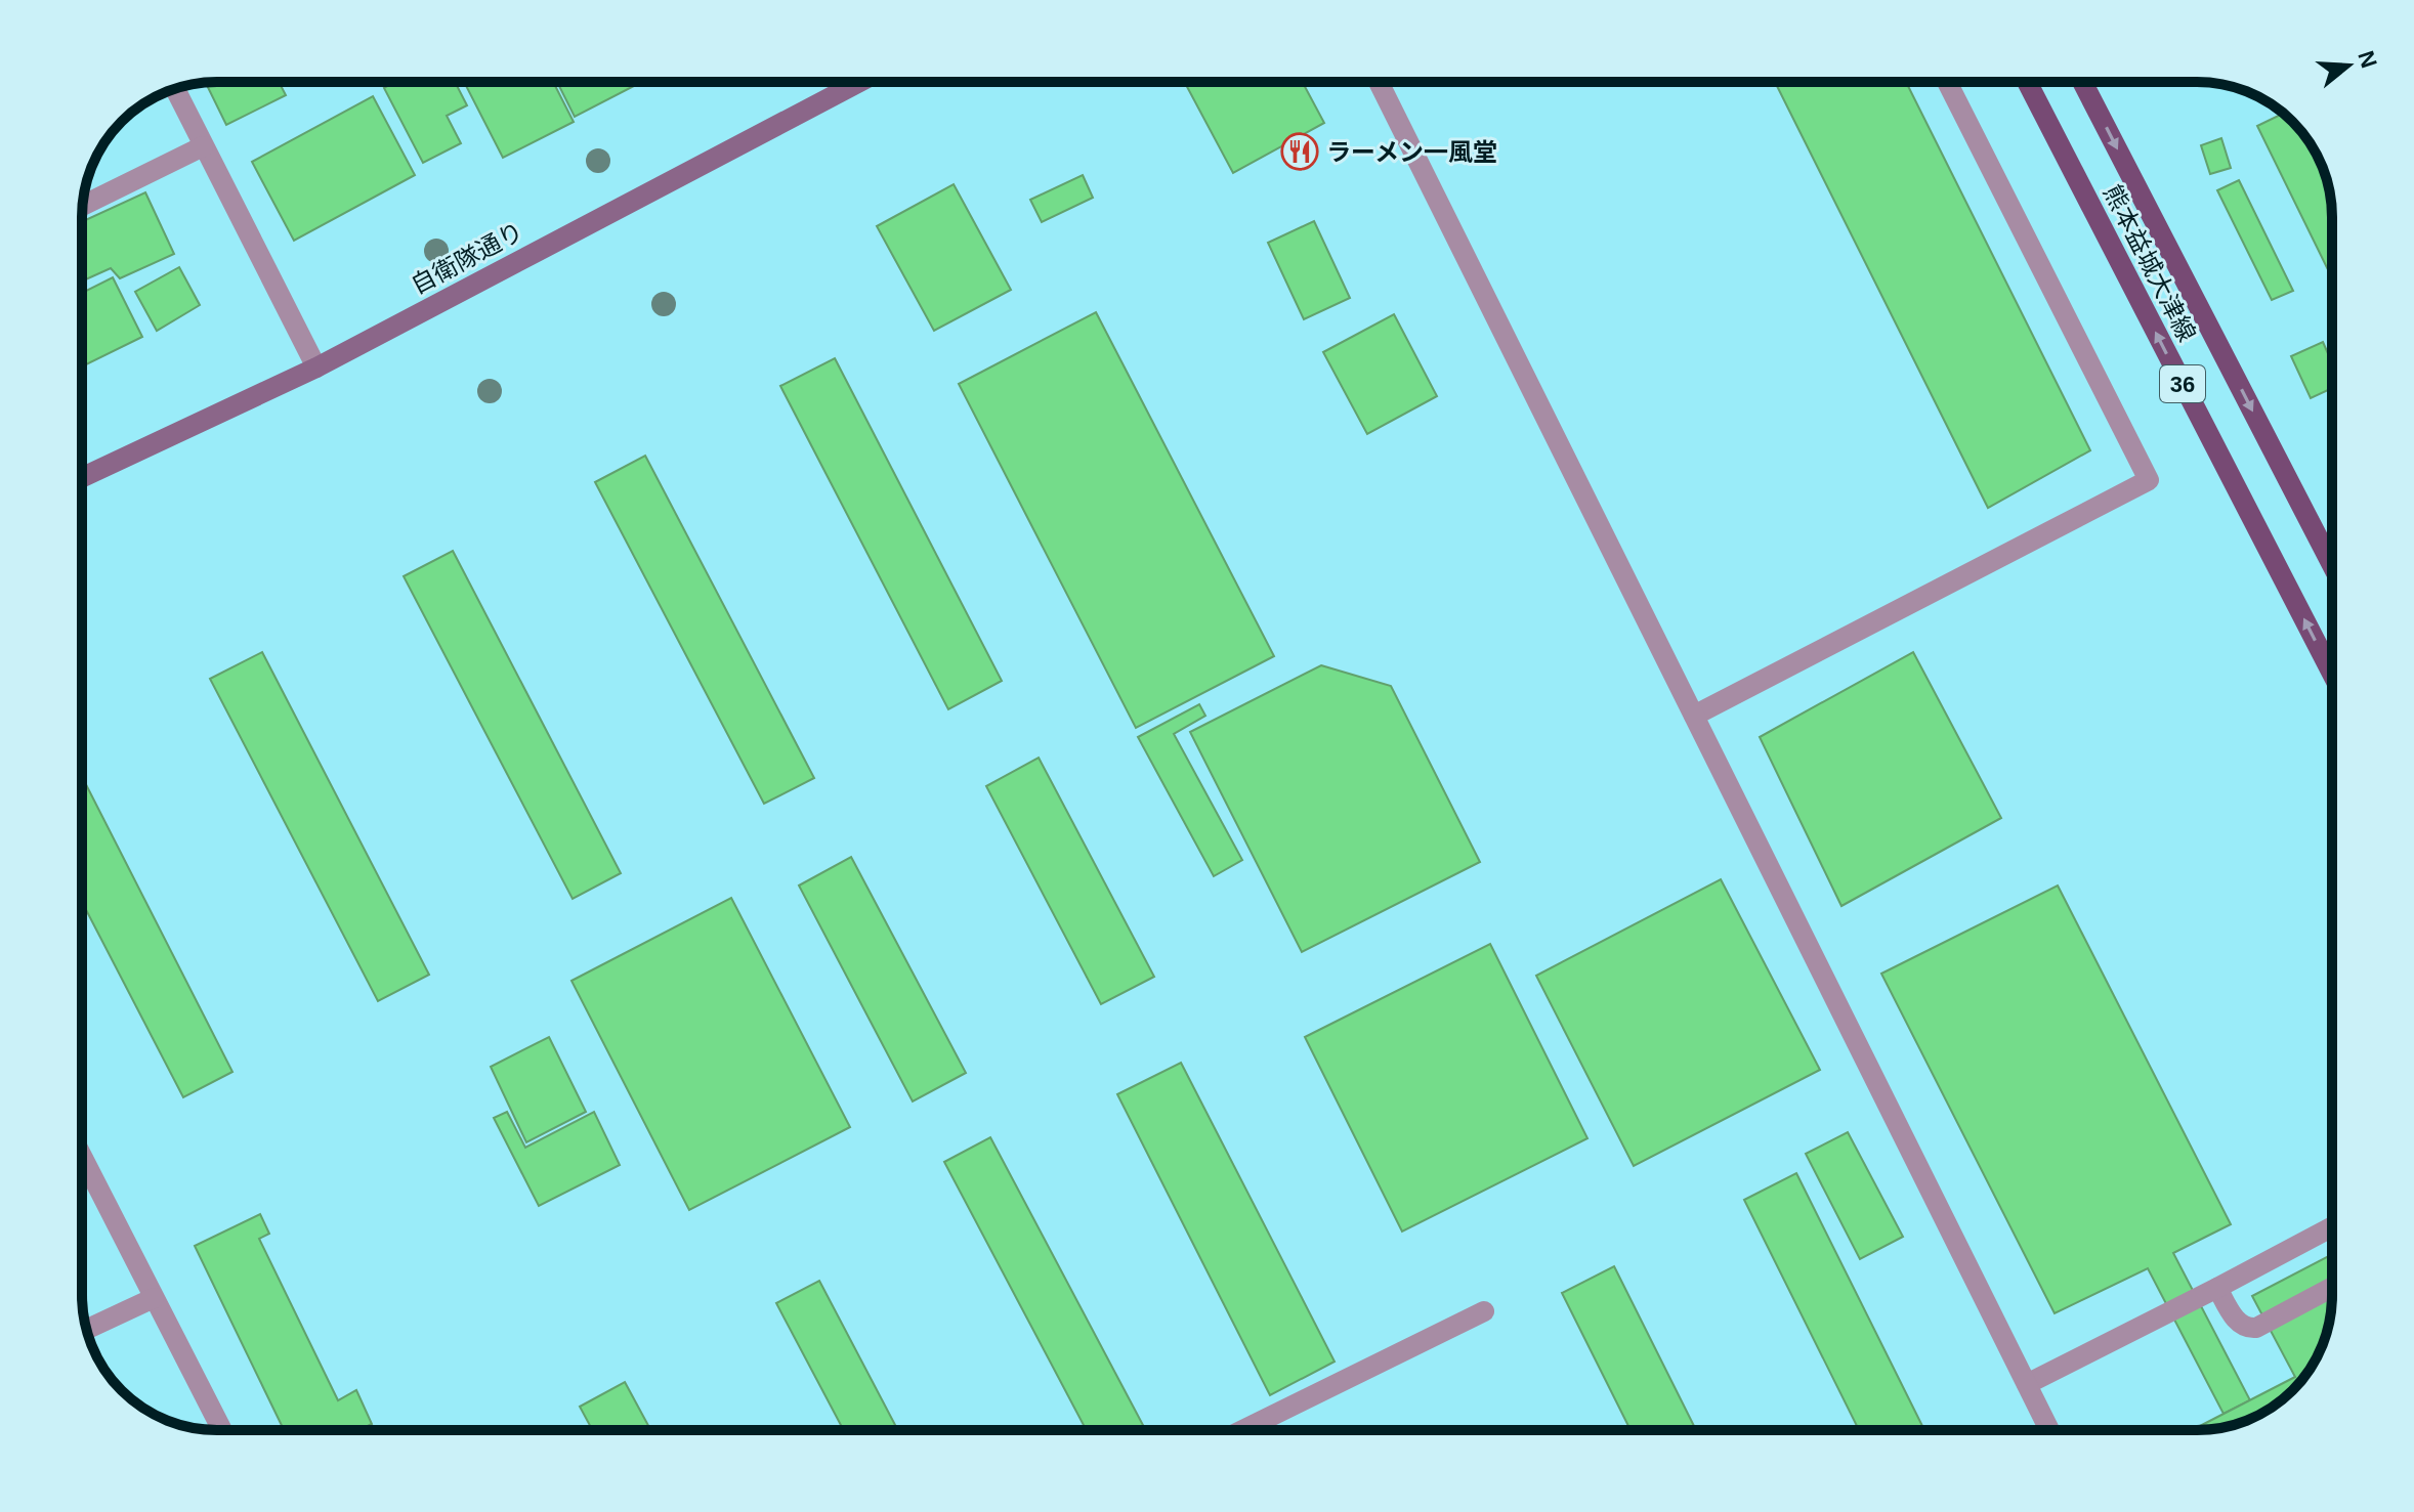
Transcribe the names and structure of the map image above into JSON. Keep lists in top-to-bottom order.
{
  "streets": {
    "main road": ["熊本益城大津線", "36"],
    "street": ["自衛隊通り"]
  },
  "places": {
    "restaurant": ["ラーメン一風堂"]
  },
  "north": "right"
}
